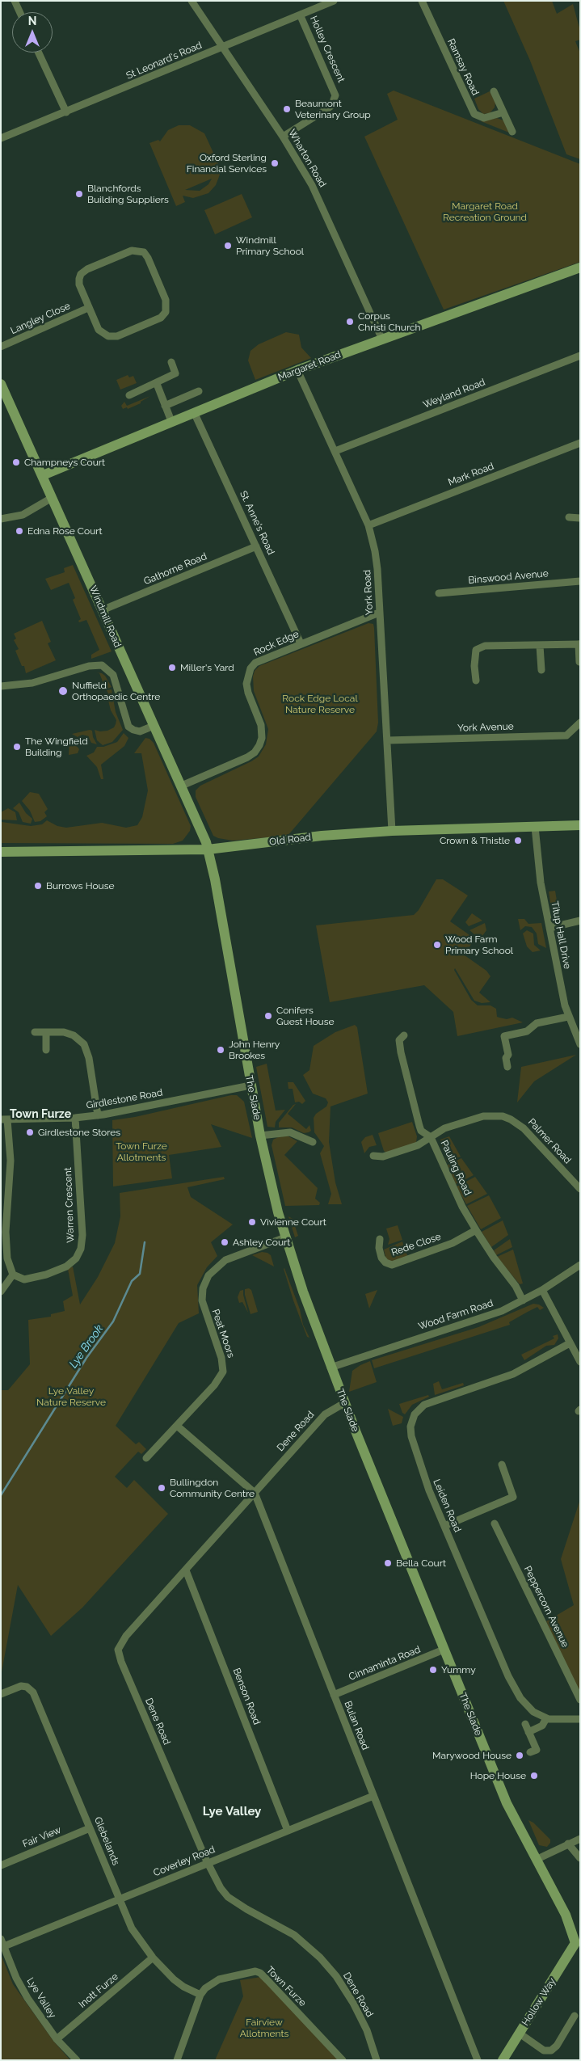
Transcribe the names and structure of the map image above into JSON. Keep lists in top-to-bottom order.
{
  "streets": {
    "main road": [
      "Margaret Road",
      "Windmill Road",
      "Old Road",
      "The Slade",
      "Hollow Way"
    ],
    "street": [
      "Holley Crescent",
      "St Leonard's Road",
      "Ramsay Road",
      "Wharton Road",
      "Langley Close",
      "Weyland Road",
      "Mark Road",
      "St. Anne's Road",
      "Gathorne Road",
      "Binswood Avenue",
      "York Road",
      "Rock Edge",
      "York Avenue",
      "Titup Hall Drive",
      "Girdlestone Road",
      "Palmer Road",
      "Pauling Road",
      "Warren Crescent",
      "Rede Close",
      "Wood Farm Road",
      "Peat Moors",
      "Dene Road",
      "Leiden Road",
      "Peppercorn Avenue",
      "Cinnaminta Road",
      "Benson Road",
      "Bulan Road",
      "Fair View",
      "Glebelands",
      "Coverley Road",
      "Town Furze",
      "Inott Furze",
      "Lye Valley"
    ]
  },
  "crossings": [
    ["Holley Crescent", "St Leonard's Road"],
    ["Holley Crescent", "Wharton Road"],
    ["St Leonard's Road", "Wharton Road"],
    ["Wharton Road", "Margaret Road"],
    ["Margaret Road", "St. Anne's Road"],
    ["Margaret Road", "York Road"],
    ["Margaret Road", "Windmill Road"],
    ["Weyland Road", "York Road"],
    ["Mark Road", "York Road"],
    ["St. Anne's Road", "Gathorne Road"],
    ["St. Anne's Road", "Rock Edge"],
    ["Gathorne Road", "Windmill Road"],
    ["York Road", "Rock Edge"],
    ["York Road", "York Avenue"],
    ["York Road", "Old Road"],
    ["Windmill Road", "Rock Edge"],
    ["Windmill Road", "Old Road"],
    ["Windmill Road", "The Slade"],
    ["Old Road", "Titup Hall Drive"],
    ["Old Road", "The Slade"],
    ["The Slade", "Girdlestone Road"],
    ["The Slade", "Wood Farm Road"],
    ["The Slade", "Peat Moors"],
    ["The Slade", "Dene Road"],
    ["The Slade", "Cinnaminta Road"],
    ["The Slade", "Hollow Way"],
    ["Girdlestone Road", "Warren Crescent"],
    ["Palmer Road", "Pauling Road"],
    ["Pauling Road", "Rede Close"],
    ["Pauling Road", "Wood Farm Road"],
    ["Peat Moors", "Bulan Road"],
    ["Dene Road", "Benson Road"],
    ["Dene Road", "Bulan Road"],
    ["Dene Road", "Coverley Road"],
    ["Cinnaminta Road", "Bulan Road"],
    ["Benson Road", "Coverley Road"],
    ["Bulan Road", "Coverley Road"],
    ["Fair View", "Glebelands"],
    ["Glebelands", "Coverley Road"],
    ["Glebelands", "Town Furze"],
    ["Glebelands", "Inott Furze"],
    ["Coverley Road", "Lye Valley"],
    ["Inott Furze", "Lye Valley"]
  ],
  "districts": ["Town Furze", "Lye Valley"],
  "water": ["Lye Brook"],
  "parks": [
    "Margaret Road Recreation Ground",
    "Rock Edge Local Nature Reserve",
    "Town Furze Allotments",
    "Lye Valley Nature Reserve",
    "Fairview Allotments"
  ],
  "places": [
    "Beaumont Veterinary Group",
    "Oxford Sterling Financial Services",
    "Blanchfords Building Suppliers",
    "Windmill Primary School",
    "Corpus Christi Church",
    "Champneys Court",
    "Edna Rose Court",
    "Miller's Yard",
    "Nuffield Orthopaedic Centre",
    "The Wingfield Building",
    "Crown & Thistle",
    "Burrows House",
    "Wood Farm Primary School",
    "Conifers Guest House",
    "John Henry Brookes",
    "Girdlestone Stores",
    "Vivienne Court",
    "Ashley Court",
    "Bullingdon Community Centre",
    "Bella Court",
    "Yummy",
    "Marywood House",
    "Hope House"
  ],
  "north": "top"
}
